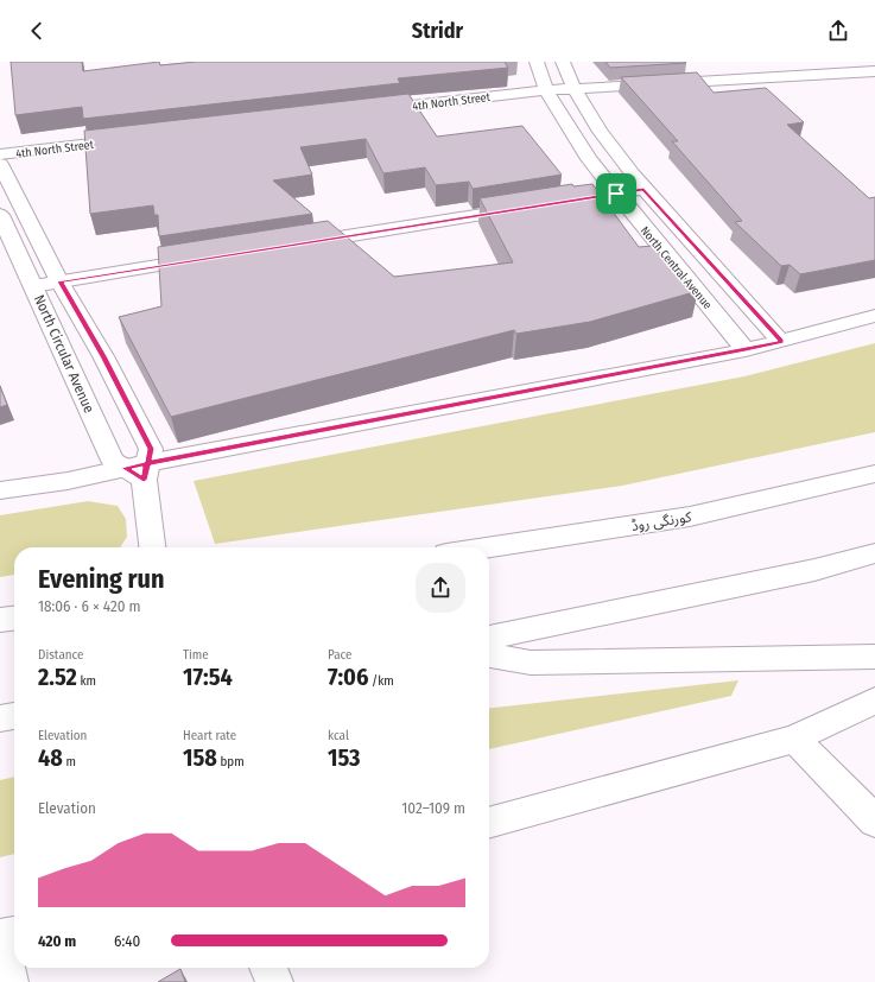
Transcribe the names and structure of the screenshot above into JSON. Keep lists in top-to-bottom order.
{
  "streets": {
    "street": [
      "4th North Street",
      "North Central Avenue",
      "North Circular Avenue",
      "کورنگی روڈ"
    ]
  },
  "crossings": [
    ["4th North Street", "North Central Avenue"]
  ],
  "page": {
    "header": "Stridr",
    "heading": ["Evening run", "18:06 · 6 × 420 m"],
    "stats": [
      ["Distance", "2.52 km"],
      ["Time", "17:54"],
      ["Pace", "7:06 /km"],
      ["Elevation", "48 m"],
      ["Heart rate", "158 bpm"],
      ["kcal", "153"]
    ],
    "chart": ["Elevation", "102–109 m"],
    "list": [
      {
        "name": "420 m",
        "note": "6:40"
      }
    ]
  }
}
